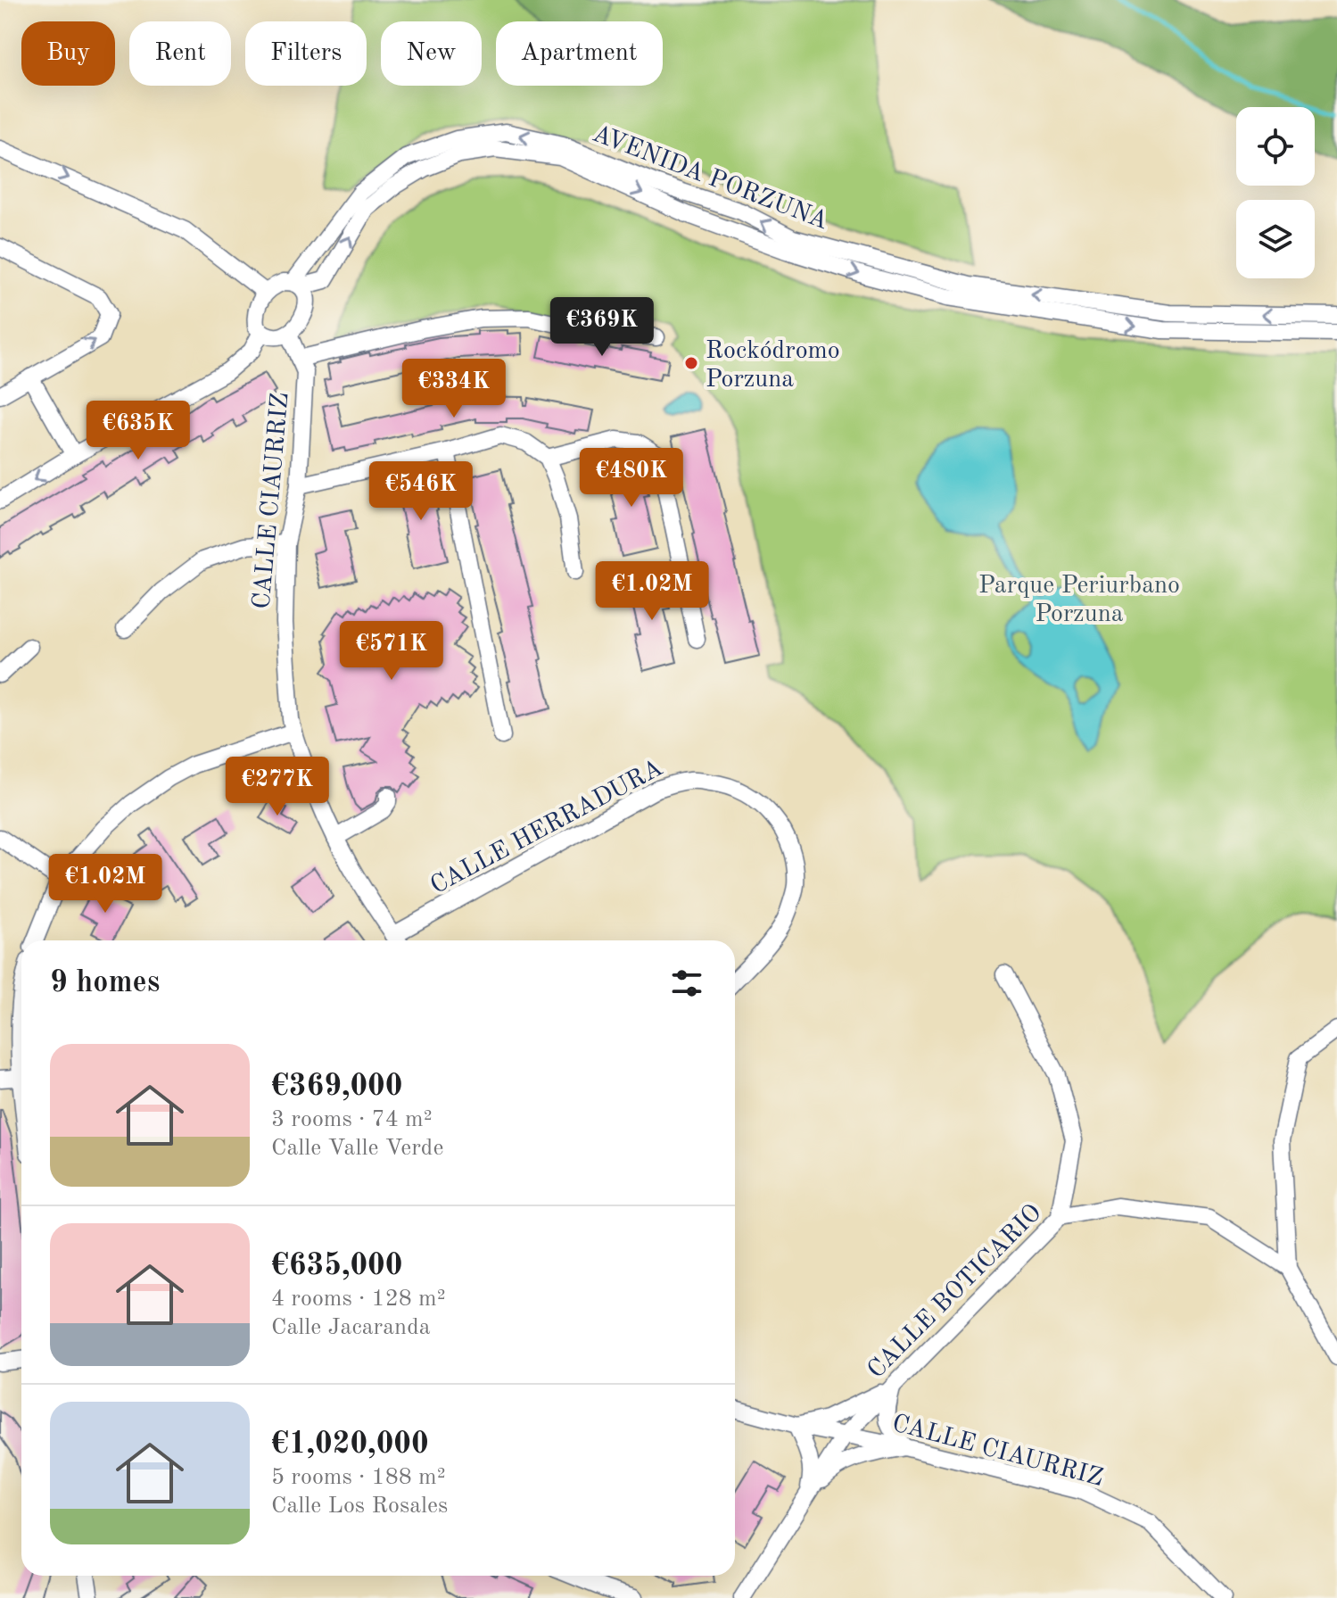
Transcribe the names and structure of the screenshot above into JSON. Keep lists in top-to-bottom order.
{
  "streets": {
    "street": [
      "AVENIDA PORZUNA",
      "CALLE CIAURRIZ",
      "CALLE HERRADURA",
      "CALLE BOTICARIO"
    ]
  },
  "crossings": [
    ["AVENIDA PORZUNA", "CALLE CIAURRIZ"],
    ["CALLE CIAURRIZ", "CALLE BOTICARIO"]
  ],
  "parks": ["Parque Periurbano Porzuna"],
  "places": ["Rockódromo Porzuna"],
  "page": {
    "chip": [
      "Buy",
      "Rent",
      "Filters",
      "New",
      "Apartment"
    ],
    "price": [
      "€369K",
      "€334K",
      "€635K",
      "€480K",
      "€546K",
      "€1.02M",
      "€571K",
      "€277K",
      "€1.02M"
    ],
    "heading": "9 homes",
    "list": [
      {
        "name": "€369,000",
        "note": "3 rooms · 74 m² · Calle Valle Verde"
      },
      {
        "name": "€635,000",
        "note": "4 rooms · 128 m² · Calle Jacaranda"
      },
      {
        "name": "€1,020,000",
        "note": "5 rooms · 188 m² · Calle Los Rosales"
      }
    ]
  }
}
